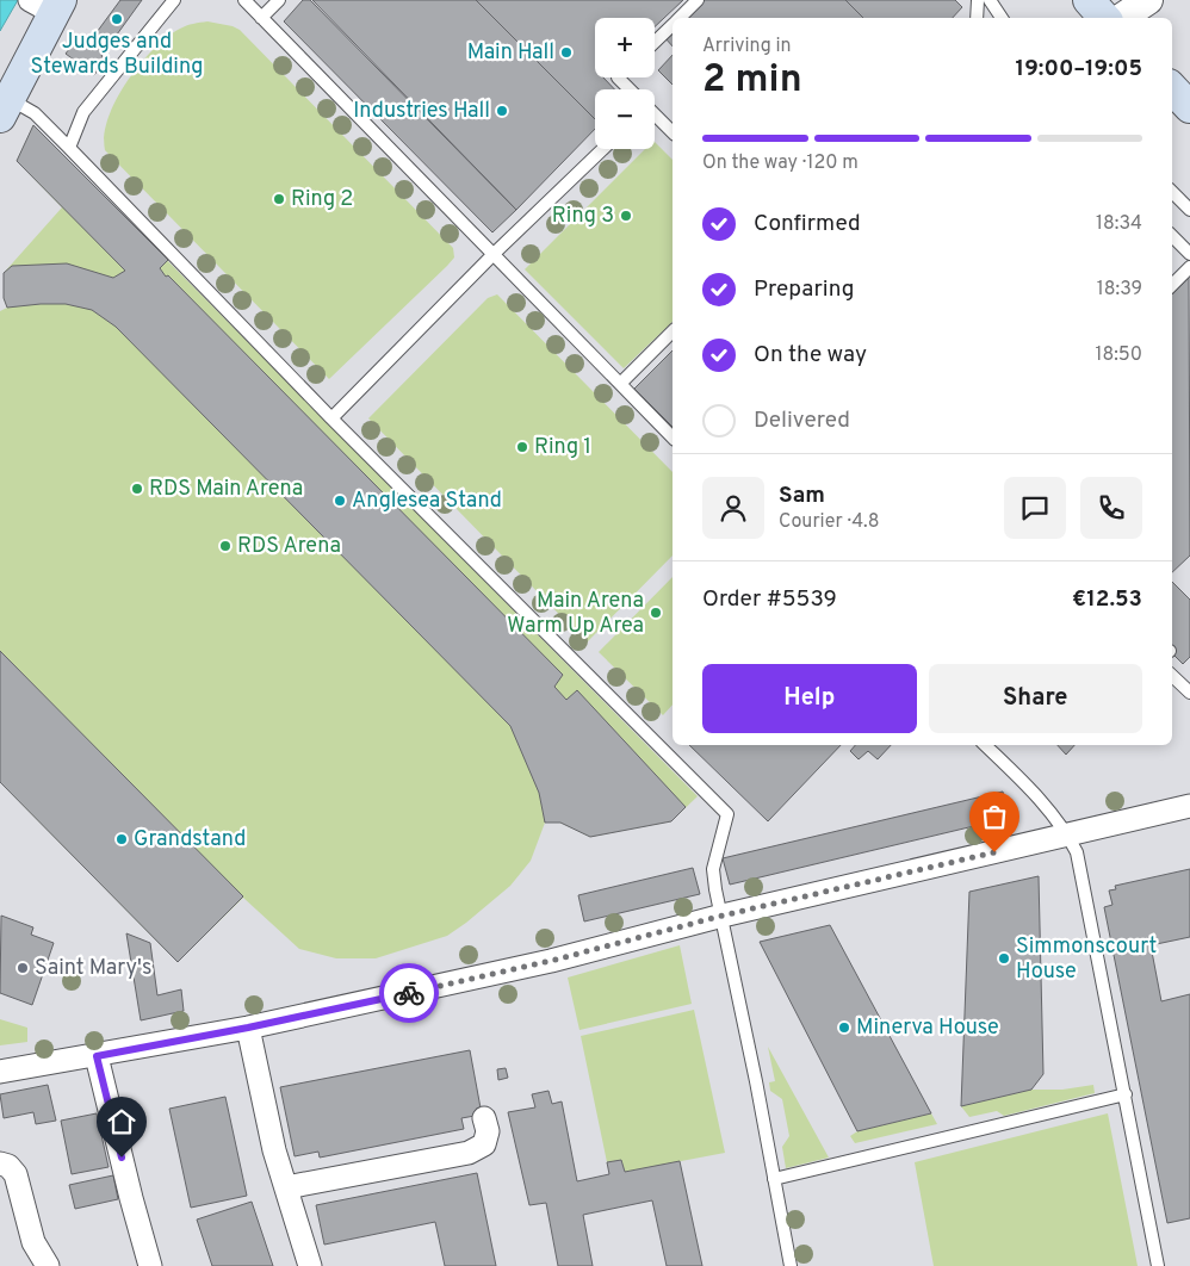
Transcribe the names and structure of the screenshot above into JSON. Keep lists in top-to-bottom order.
{
  "places": [
    "Judges and Stewards Building",
    "Main Hall",
    "Industries Hall",
    "Ring 2",
    "Ring 3",
    "Ring 1",
    "RDS Main Arena",
    "Anglesea Stand",
    "RDS Arena",
    "Main Arena Warm Up Area",
    "Grandstand",
    "Simmonscourt House",
    "Saint Mary's",
    "Minerva House"
  ],
  "page": {
    "map_buttons": ["+", "−"],
    "heading": ["2 min", "Arriving in", "19:00–19:05"],
    "panel": [
      "Sam",
      "Courier · 4.8",
      "Order #5539",
      "€12.53"
    ],
    "bar": "On the way · 120 m",
    "list": [
      ["Confirmed", "18:34"],
      ["Preparing", "18:39"],
      ["On the way", "18:50"],
      "Delivered"
    ],
    "buttons": ["Help", "Share"]
  }
}
